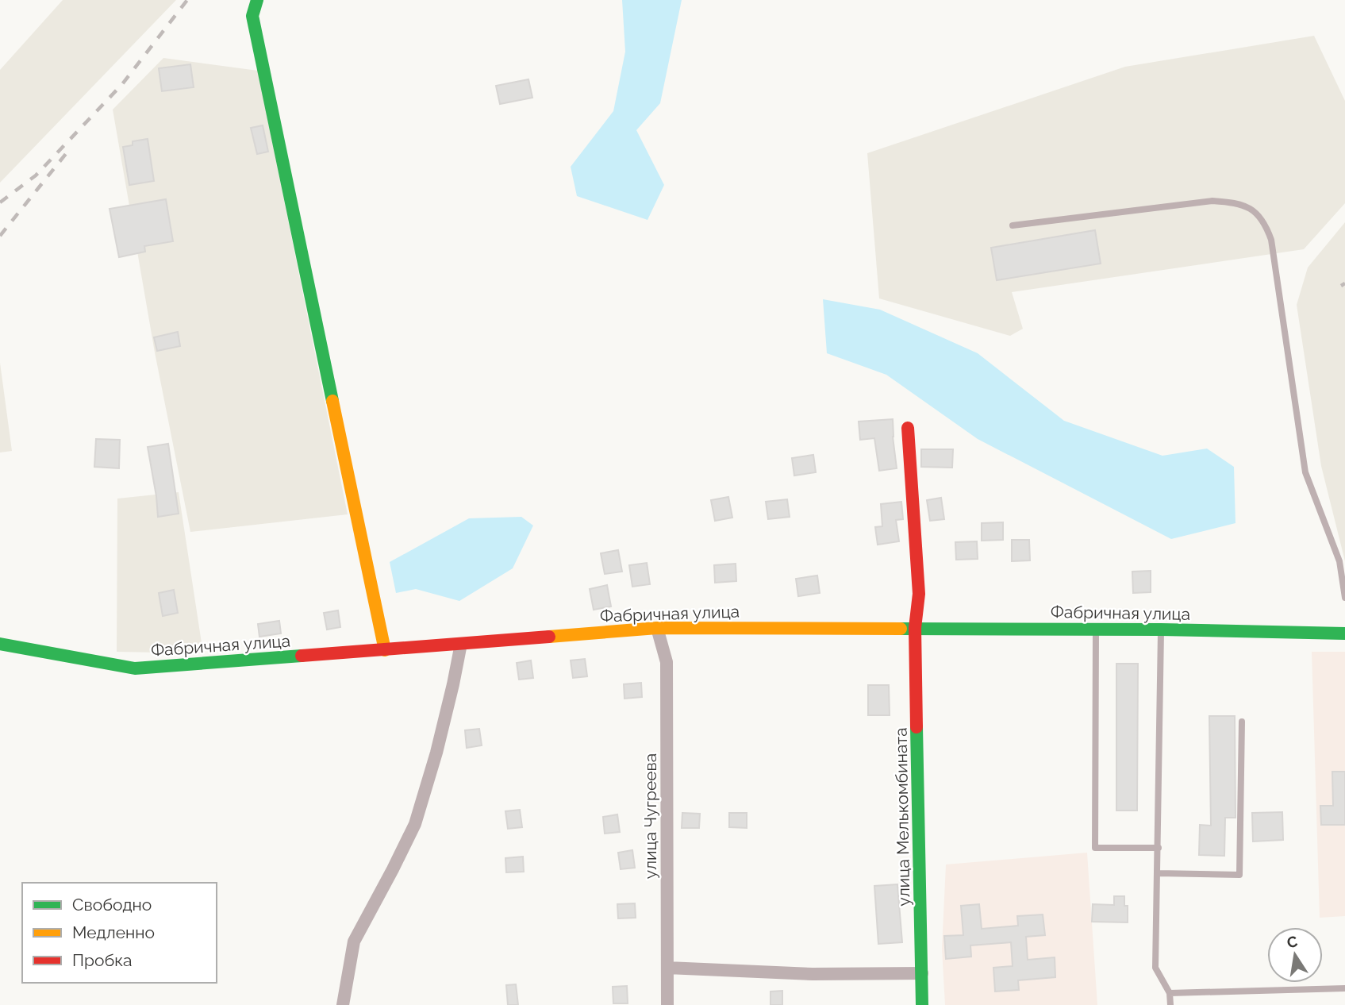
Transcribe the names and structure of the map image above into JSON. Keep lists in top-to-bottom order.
{
  "streets": {
    "street": ["Фабричная улица", "улица Чугреева", "улица Мелькомбината"]
  },
  "crossings": [
    ["Фабричная улица", "улица Чугреева"],
    ["Фабричная улица", "улица Мелькомбината"]
  ],
  "legend": ["Свободно", "Медленно", "Пробка"],
  "north": "top"
}
